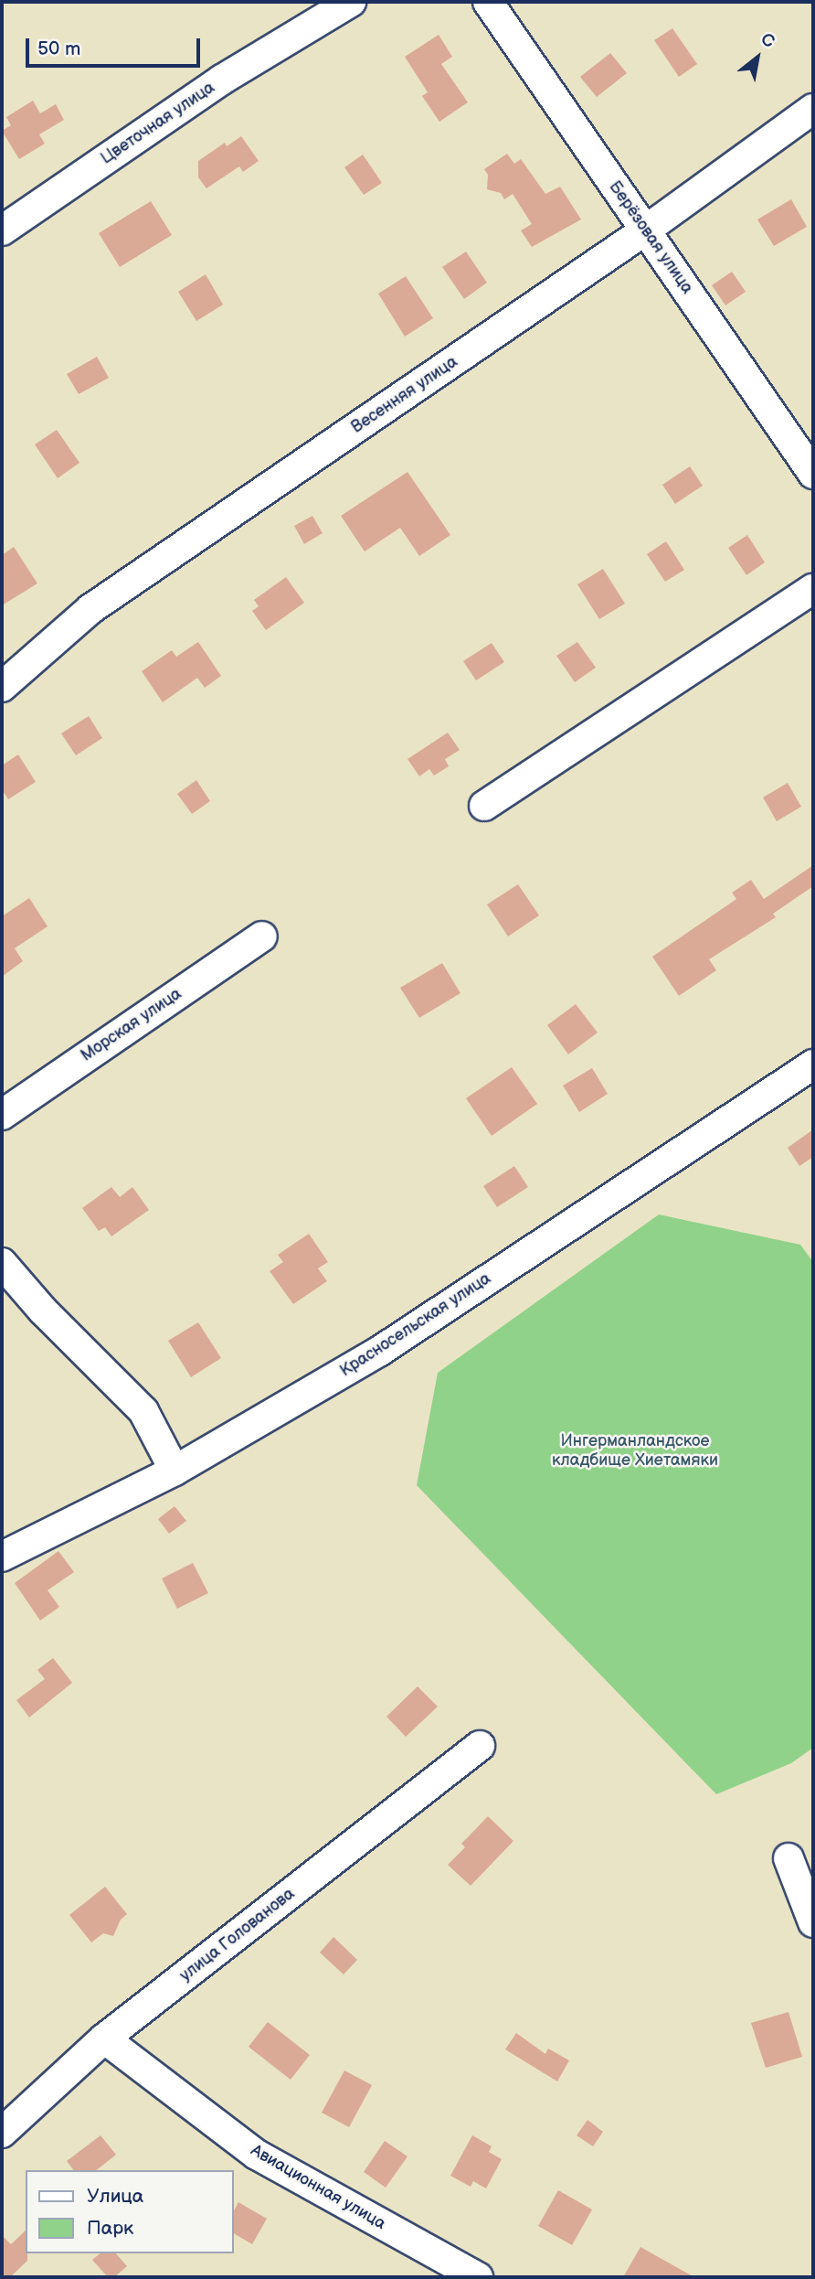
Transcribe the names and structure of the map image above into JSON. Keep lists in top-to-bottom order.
{
  "streets": {
    "street": [
      "Цветочная улица",
      "Берёзовая улица",
      "Весенняя улица",
      "Морская улица",
      "Красносельская улица",
      "улица Голованова",
      "Авиационная улица"
    ]
  },
  "crossings": [
    ["Берёзовая улица", "Весенняя улица"],
    ["улица Голованова", "Авиационная улица"]
  ],
  "parks": ["Ингерманландское кладбище Хиетамяки"],
  "legend": ["Улица", "Парк"],
  "scale_bar": "50 m",
  "north": "top right"
}
